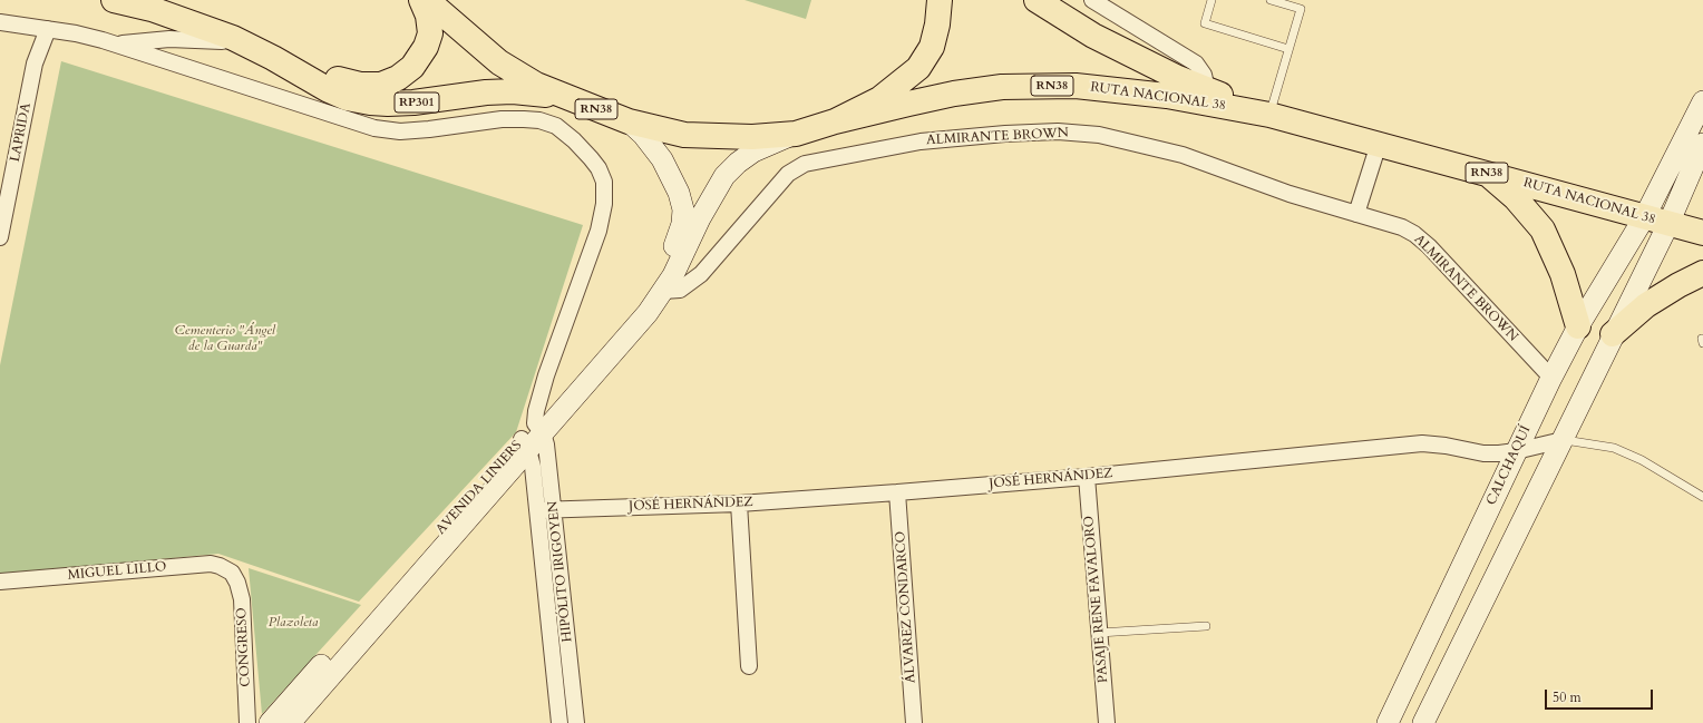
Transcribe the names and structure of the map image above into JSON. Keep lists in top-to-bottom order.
{
  "streets": {
    "main road": [
      "RN38",
      "RUTA NACIONAL 38",
      "RP301",
      "CALCHAQUÍ",
      "AVENIDA LINIERS"
    ],
    "street": [
      "LAPRIDA",
      "ALMIRANTE BROWN",
      "JOSÉ HERNÁNDEZ",
      "MIGUEL LILLO",
      "HIPÓLITO IRIGOYEN",
      "PASAJE RENE FAVALORO",
      "ÁLVAREZ CONDARCO",
      "CONGRESO"
    ]
  },
  "crossings": [
    ["RN38", "RUTA NACIONAL 38"],
    ["RN38", "RP301"],
    ["RUTA NACIONAL 38", "CALCHAQUÍ"],
    ["ALMIRANTE BROWN", "CALCHAQUÍ"],
    ["ALMIRANTE BROWN", "AVENIDA LINIERS"],
    ["CALCHAQUÍ", "JOSÉ HERNÁNDEZ"],
    ["JOSÉ HERNÁNDEZ", "HIPÓLITO IRIGOYEN"],
    ["JOSÉ HERNÁNDEZ", "PASAJE RENE FAVALORO"],
    ["JOSÉ HERNÁNDEZ", "ÁLVAREZ CONDARCO"],
    ["AVENIDA LINIERS", "HIPÓLITO IRIGOYEN"],
    ["MIGUEL LILLO", "CONGRESO"]
  ],
  "parks": ["Cementerio \"Ángel de la Guarda\"", "Plazoleta"],
  "scale_bar": "50 m"
}
